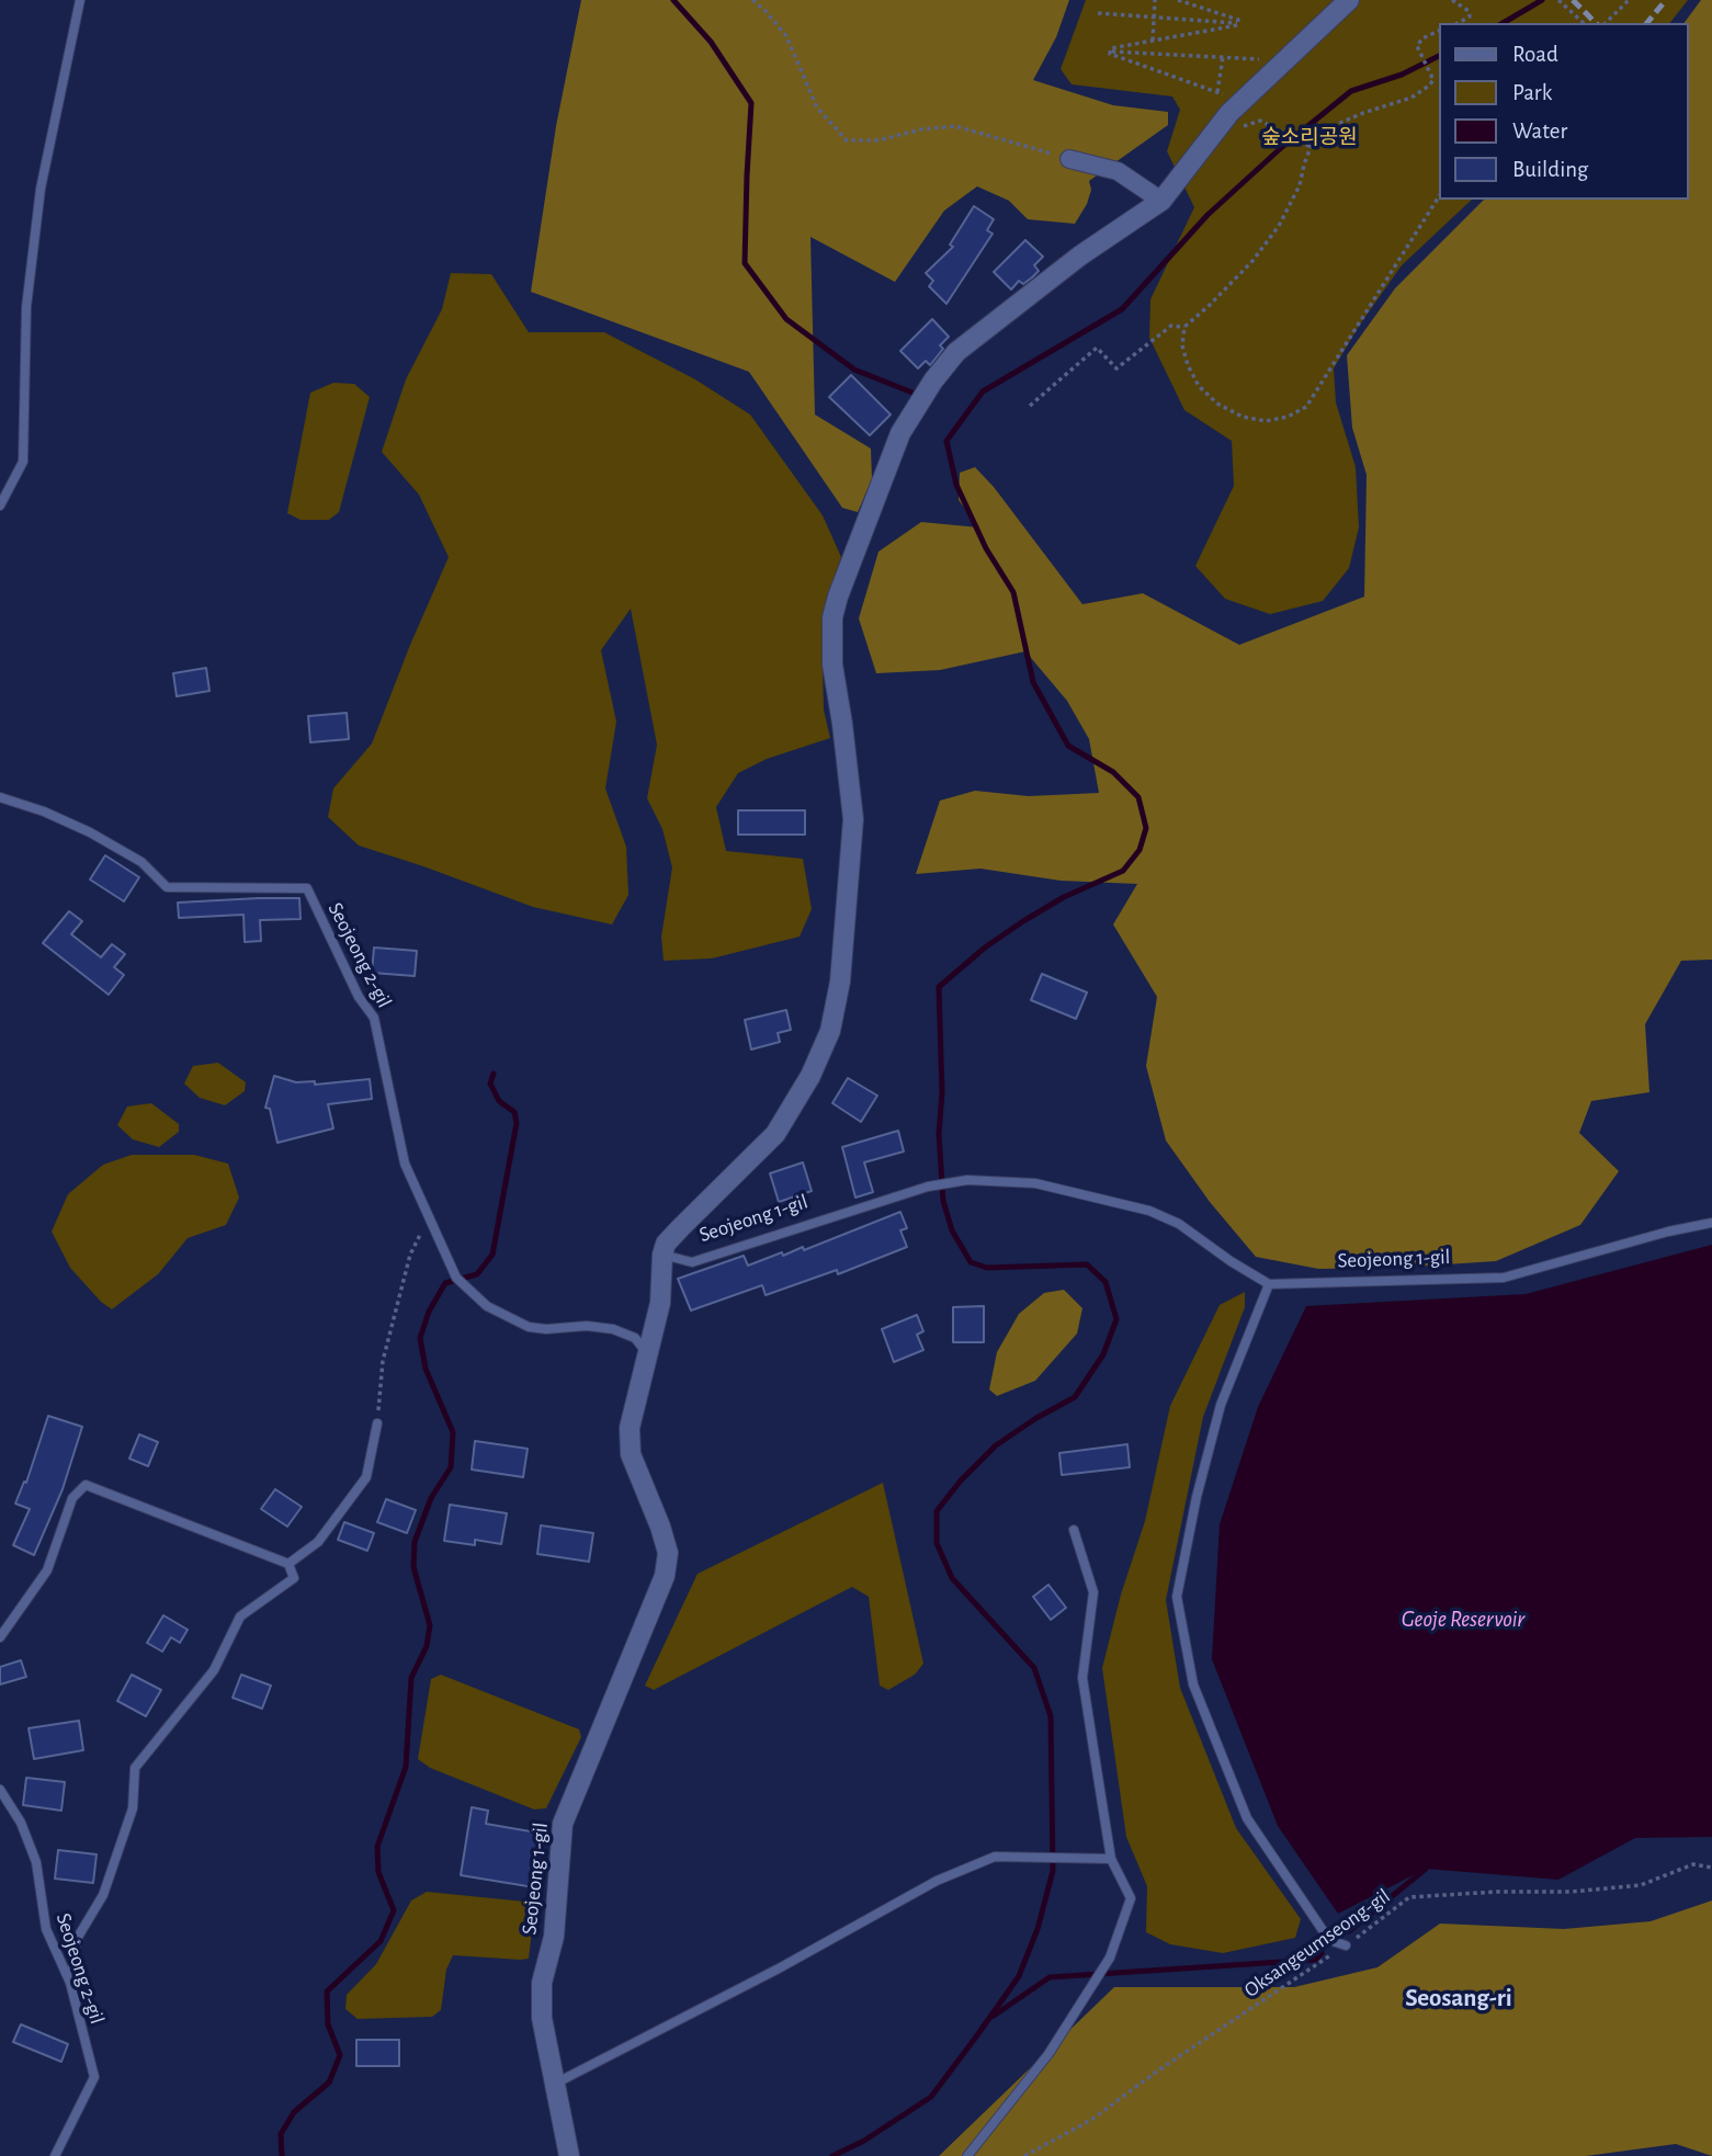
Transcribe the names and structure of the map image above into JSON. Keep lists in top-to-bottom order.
{
  "streets": {
    "street": ["Seojeong 1-gil"],
    "lane": ["Seojeong 2-gil"],
    "path": ["Oksangeumseong-gil"]
  },
  "crossings": [
    ["Seojeong 2-gil", "Seojeong 1-gil"]
  ],
  "districts": ["Seosang-ri"],
  "water": ["Geoje Reservoir"],
  "parks": ["숲소리공원"],
  "legend": [
    "Road",
    "Park",
    "Water",
    "Building"
  ]
}
